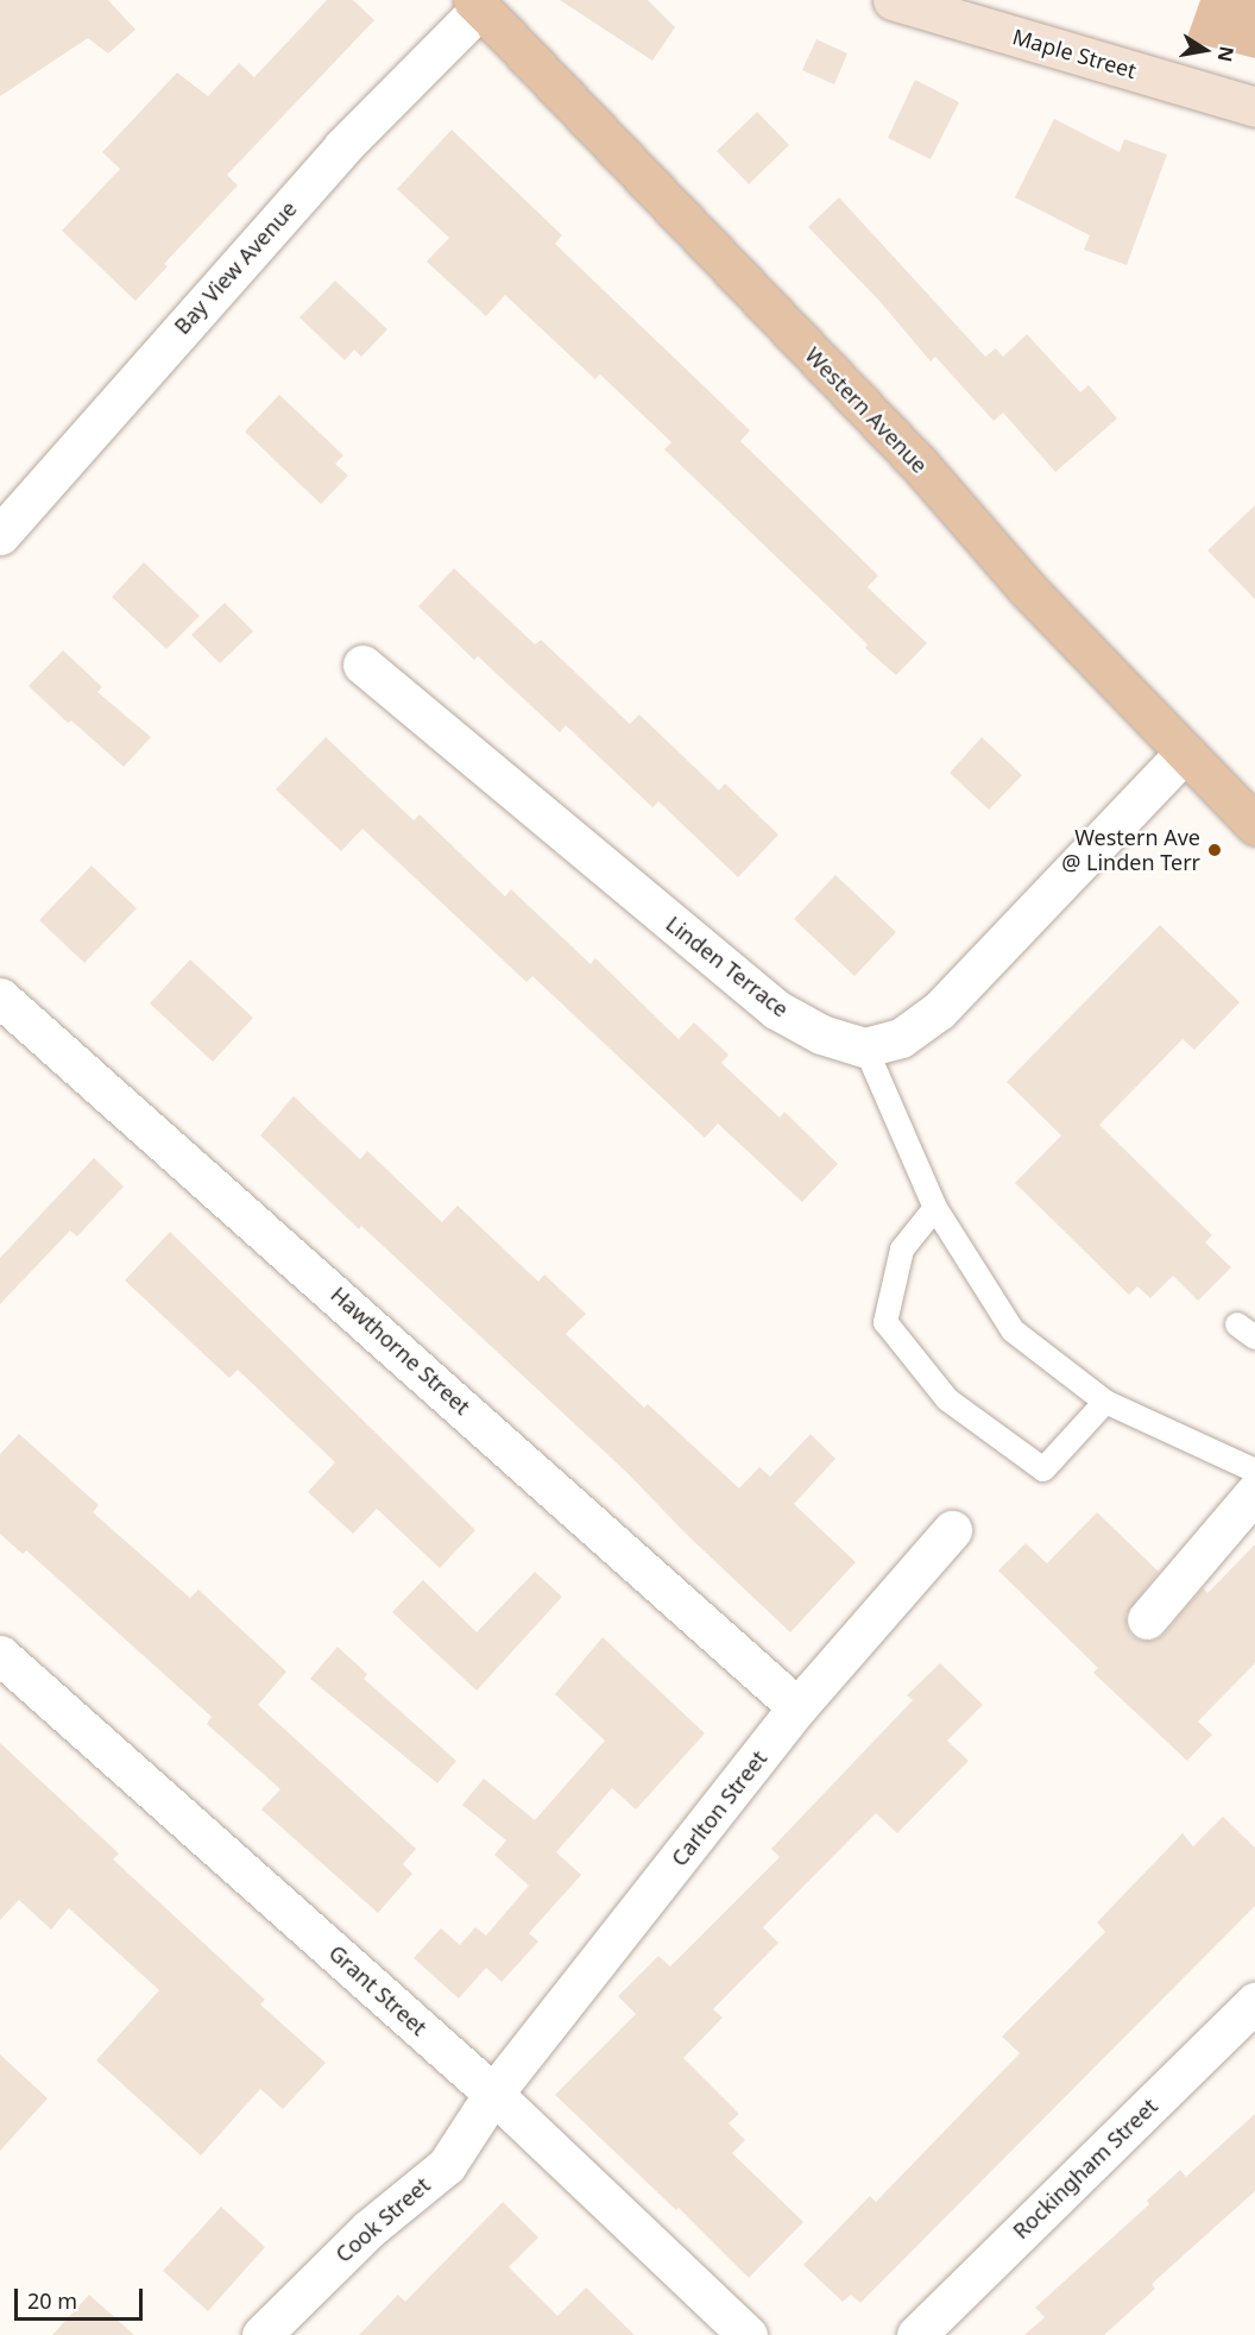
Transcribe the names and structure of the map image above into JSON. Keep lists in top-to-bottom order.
{
  "streets": {
    "main road": ["Western Avenue"],
    "street": [
      "Maple Street",
      "Bay View Avenue",
      "Linden Terrace",
      "Hawthorne Street",
      "Carlton Street",
      "Grant Street",
      "Rockingham Street",
      "Cook Street"
    ]
  },
  "crossings": [
    ["Bay View Avenue", "Western Avenue"],
    ["Hawthorne Street", "Carlton Street"],
    ["Carlton Street", "Grant Street"],
    ["Carlton Street", "Cook Street"],
    ["Grant Street", "Cook Street"]
  ],
  "places": ["Western Ave @ Linden Terr"],
  "scale_bar": "20 m",
  "north": "right"
}
